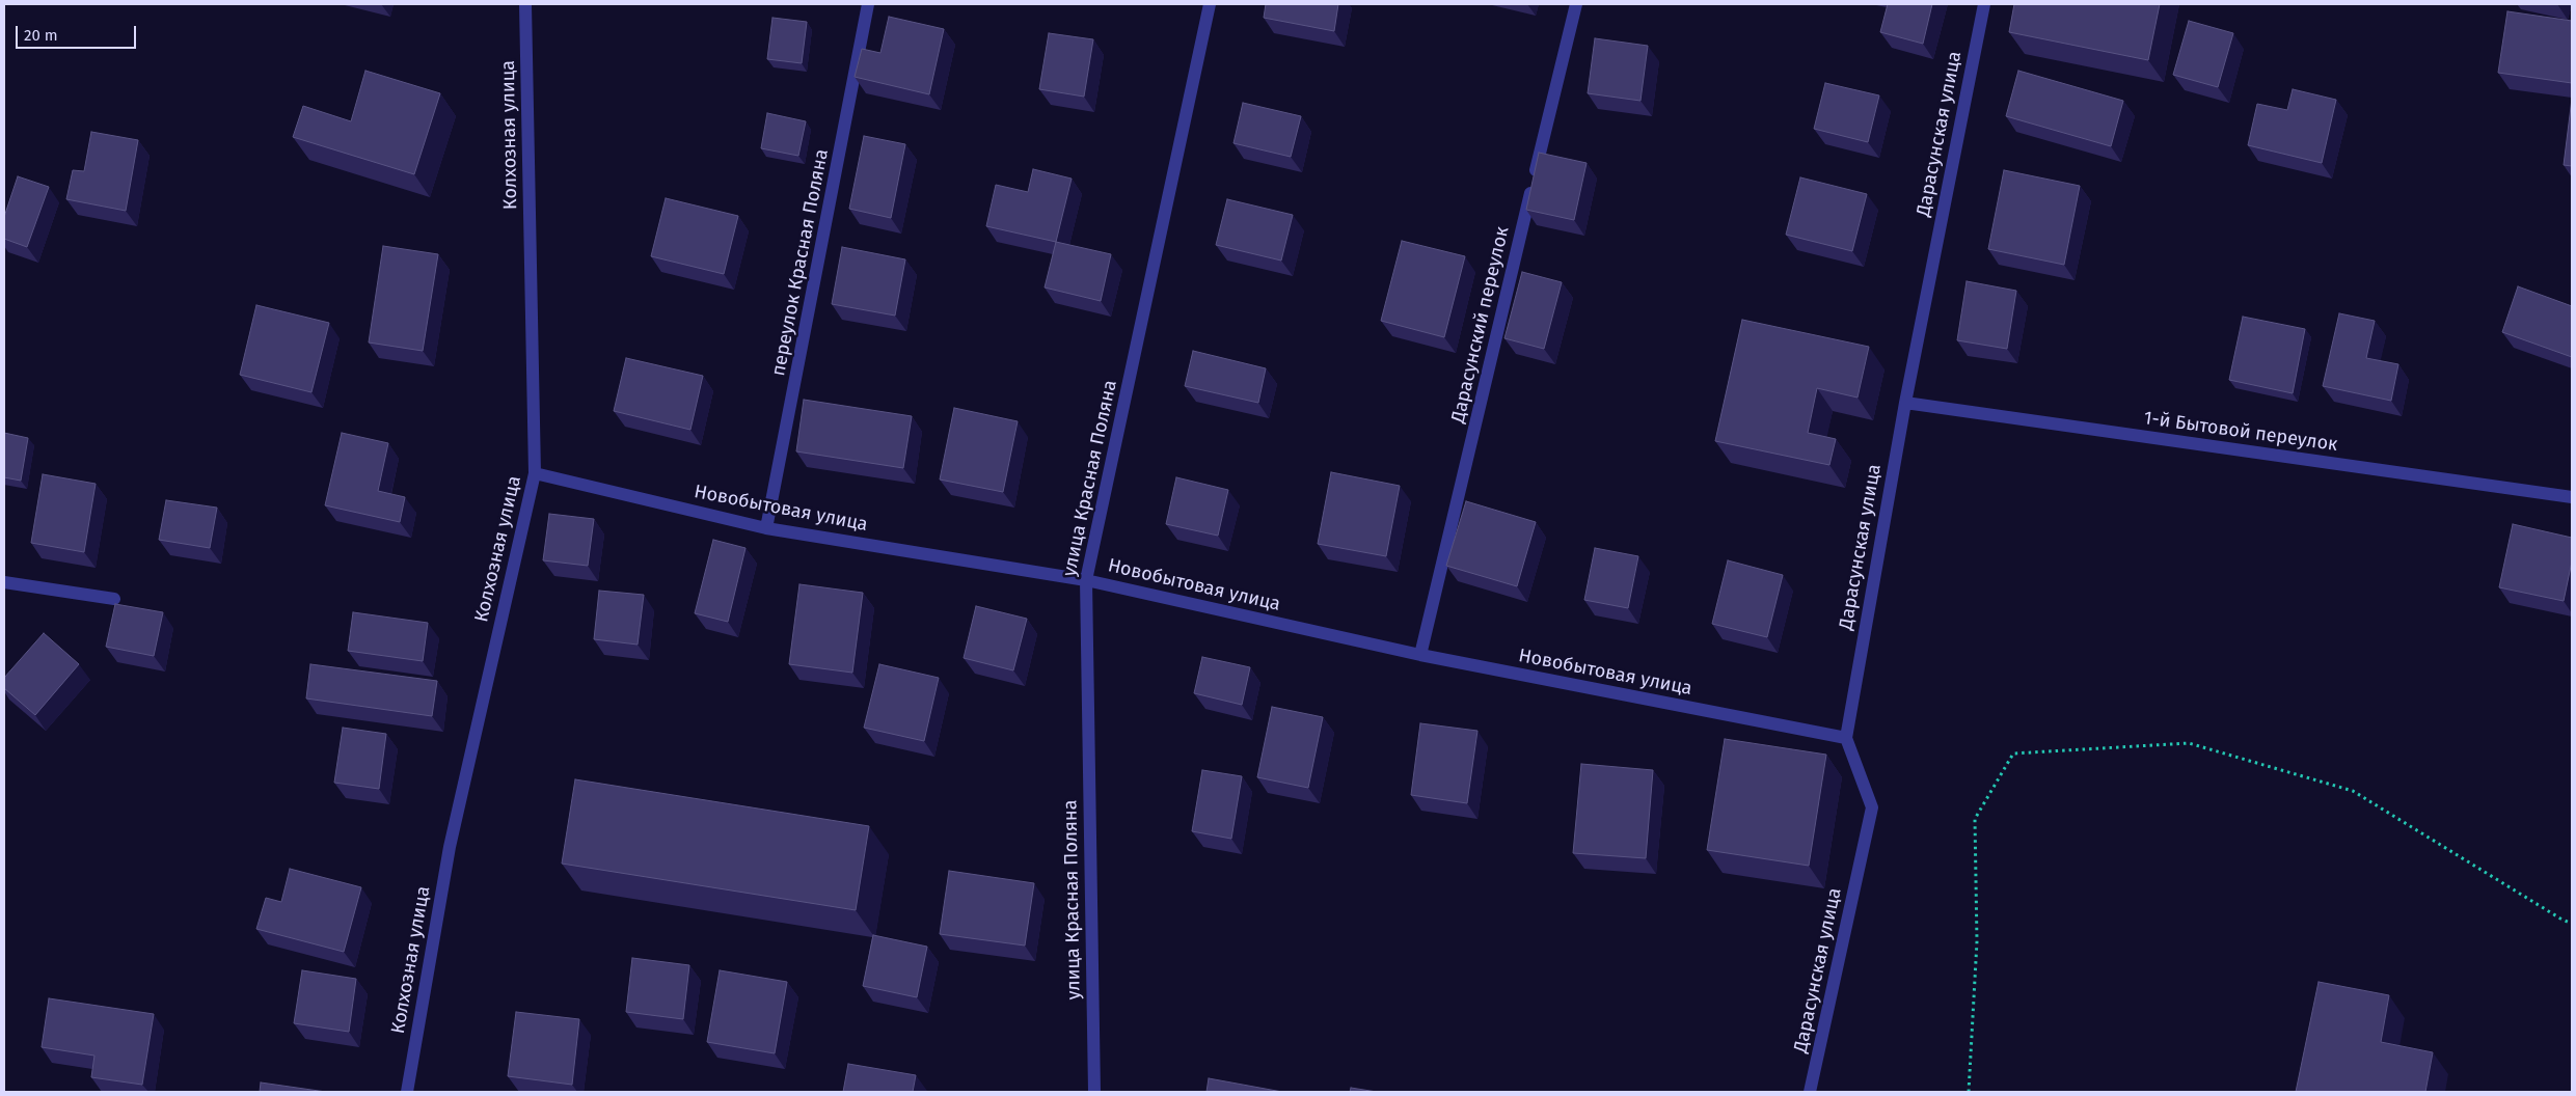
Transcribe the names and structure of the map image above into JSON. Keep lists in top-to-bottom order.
{
  "streets": {
    "street": [
      "Дарасунская улица",
      "Колхозная улица",
      "переулок Красная Поляна",
      "Дарасунский переулок",
      "1-й Бытовой переулок",
      "улица Красная Поляна",
      "Новобытовая улица"
    ]
  },
  "crossings": [
    ["Дарасунская улица", "1-й Бытовой переулок"],
    ["Дарасунская улица", "Новобытовая улица"],
    ["Колхозная улица", "Новобытовая улица"],
    ["переулок Красная Поляна", "Новобытовая улица"],
    ["Дарасунский переулок", "Новобытовая улица"],
    ["улица Красная Поляна", "Новобытовая улица"]
  ],
  "scale_bar": "20 m"
}
